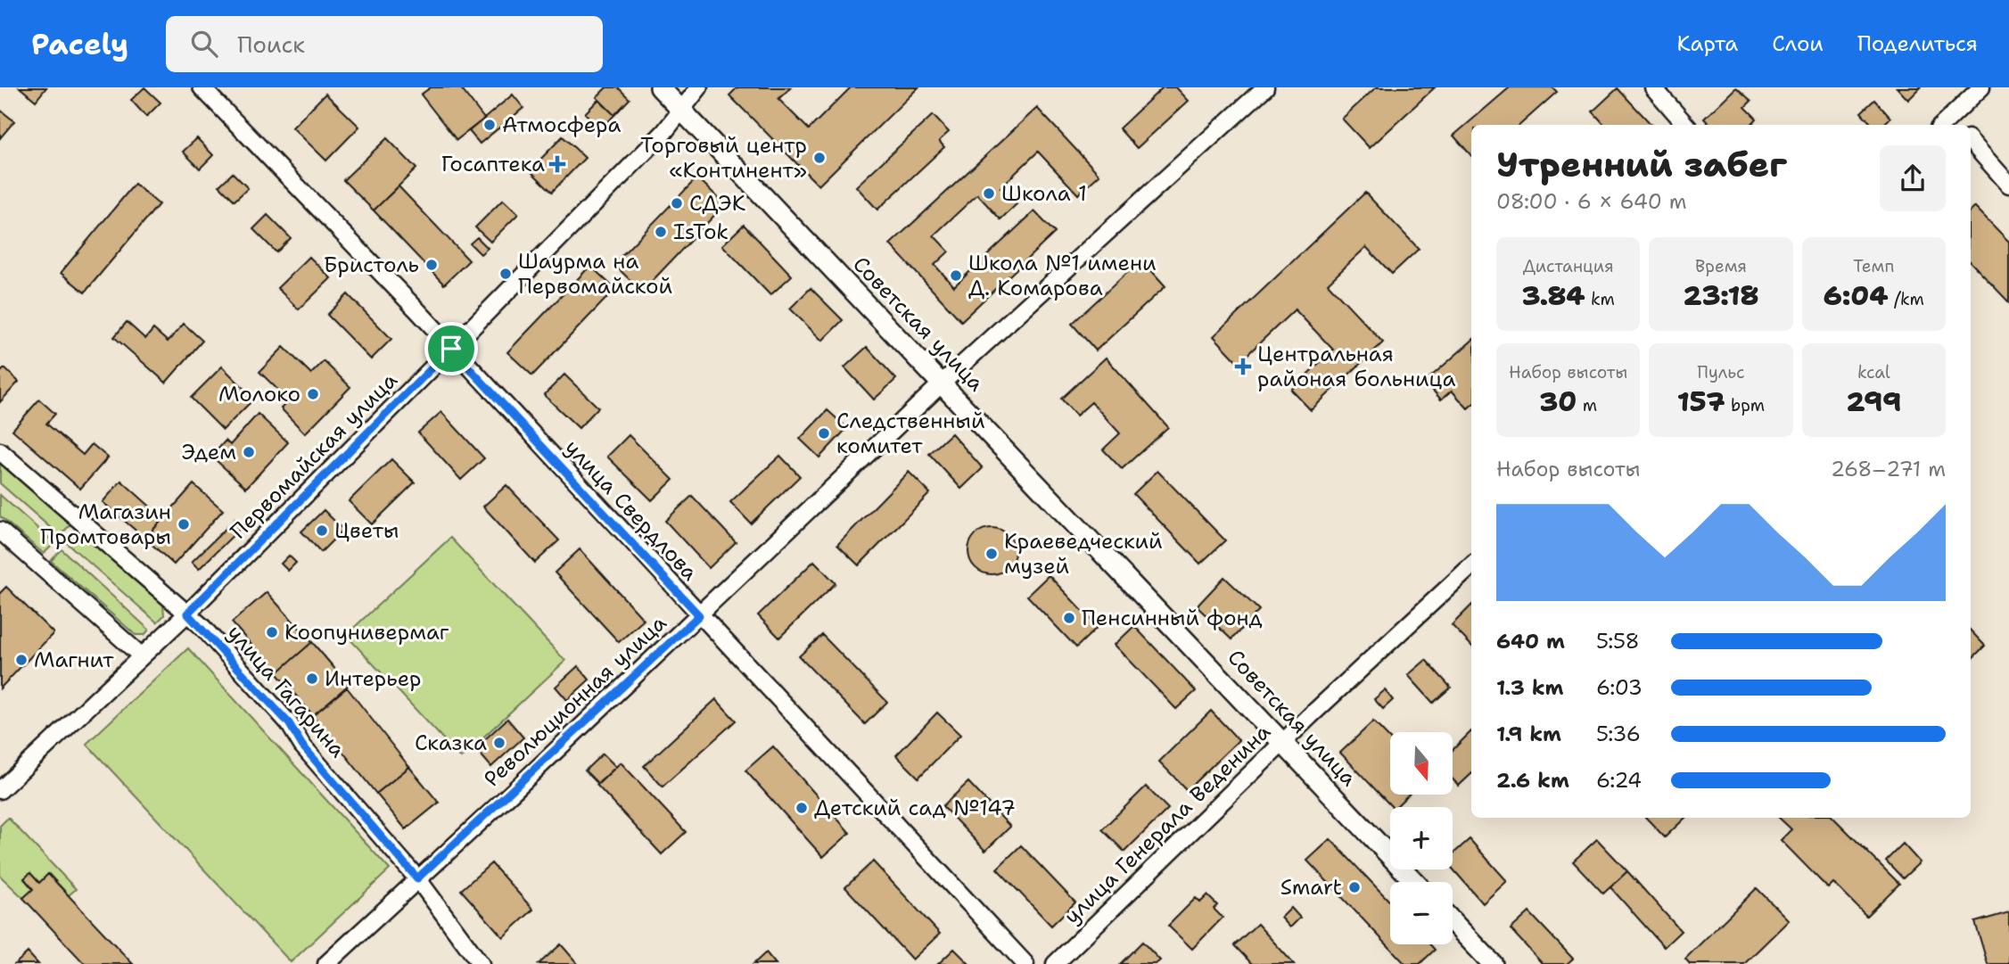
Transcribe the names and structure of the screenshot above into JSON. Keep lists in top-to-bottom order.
{
  "streets": {
    "street": [
      "Советская улица",
      "Первомайская улица",
      "улица Свердлова",
      "улица Гагарина",
      "Революционная улица",
      "улица Генерала Веденина"
    ]
  },
  "crossings": [
    ["Советская улица", "Первомайская улица"],
    ["Советская улица", "Революционная улица"],
    ["Советская улица", "улица Генерала Веденина"],
    ["Первомайская улица", "улица Свердлова"],
    ["Первомайская улица", "улица Гагарина"],
    ["улица Свердлова", "Революционная улица"],
    ["улица Гагарина", "Революционная улица"]
  ],
  "places": {
    "other": [
      "Атмосфера",
      "Торговый центр «Континент»",
      "Школа 1",
      "СДЭК",
      "IsTok",
      "Бристоль",
      "Шаурма на Первомайской",
      "Школа №1 имени Д. Комарова",
      "Молоко",
      "Следственный комитет",
      "Эдем",
      "Магазин Промтовары",
      "Цветы",
      "Краеведческий музей",
      "Пенсинный фонд",
      "Коопунивермаг",
      "Магнит",
      "Интерьер",
      "Сказка",
      "Детский сад №147",
      "Smart"
    ],
    "health": ["Госаптека", "Центральная районая больница"]
  },
  "north": "bottom",
  "page": {
    "header": "Pacely",
    "search": "Поиск",
    "nav": ["Карта", "Слои", "Поделиться"],
    "heading": ["Утренний забег", "08:00 · 6 × 640 m"],
    "stats": [
      ["Дистанция", "3.84 km"],
      ["Время", "23:18"],
      ["Темп", "6:04 /km"],
      ["Набор высоты", "30 m"],
      ["Пульс", "157 bpm"],
      ["kcal", "299"]
    ],
    "chart": ["Набор высоты", "268–271 m"],
    "list": [
      {
        "name": "640 m",
        "note": "5:58"
      },
      {
        "name": "1.3 km",
        "note": "6:03"
      },
      {
        "name": "1.9 km",
        "note": "5:36"
      },
      {
        "name": "2.6 km",
        "note": "6:24"
      }
    ],
    "map_buttons": ["+", "−"]
  }
}
